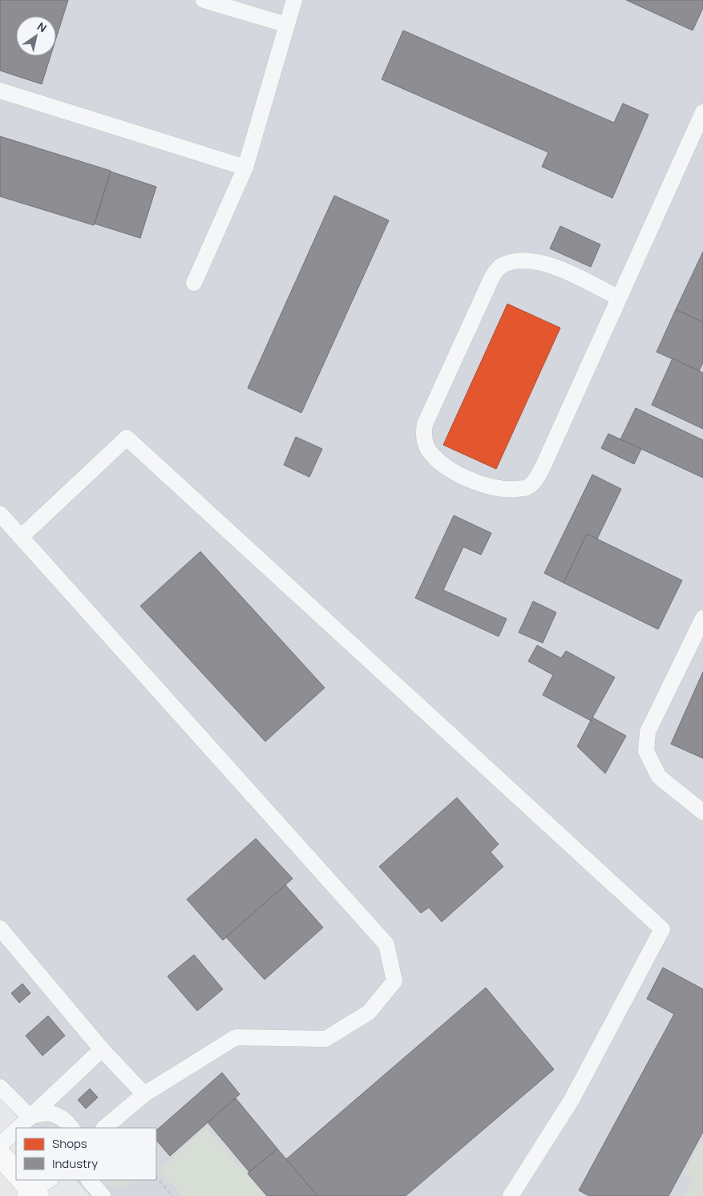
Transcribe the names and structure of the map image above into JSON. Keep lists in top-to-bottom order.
{
  "legend": ["Shops", "Industry"],
  "north": "top right"
}
